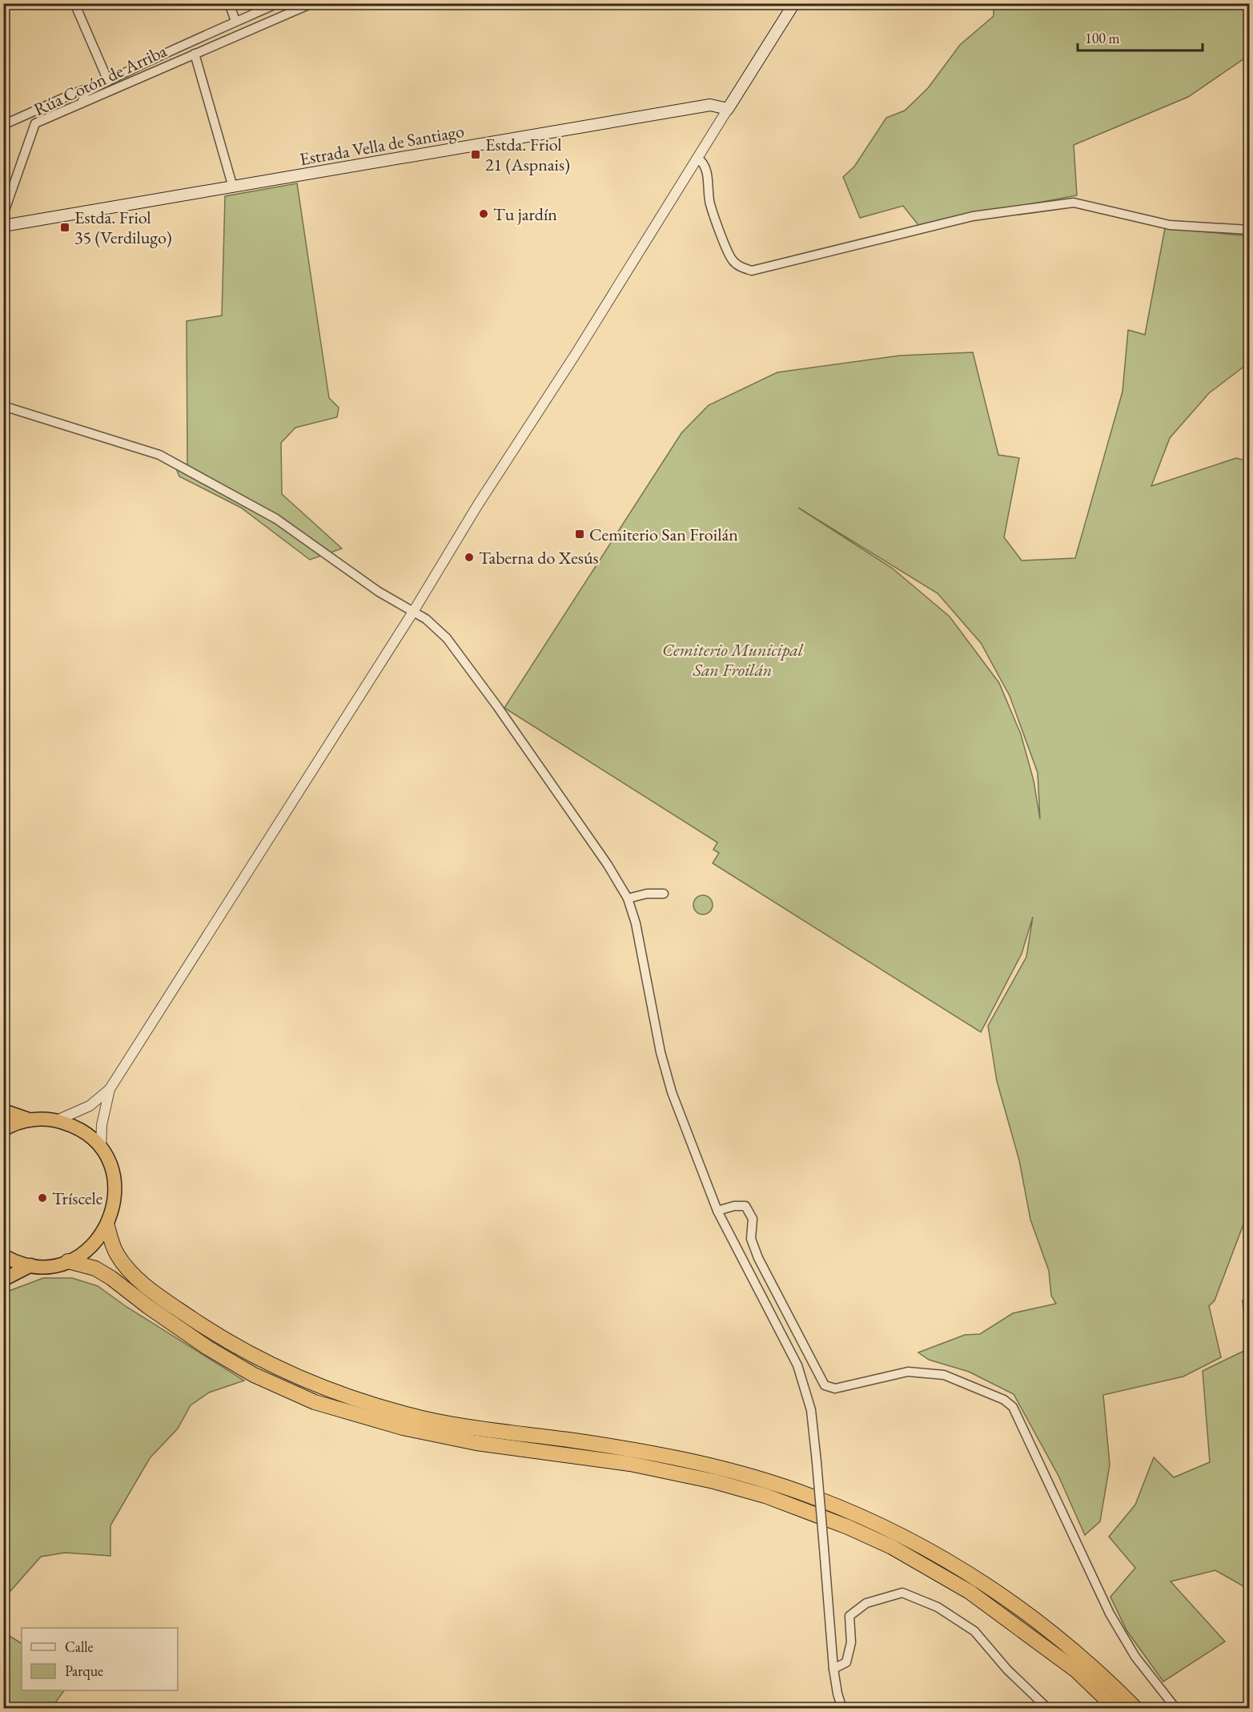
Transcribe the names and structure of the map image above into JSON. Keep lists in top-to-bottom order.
{
  "streets": {
    "main road": ["Estrada Vella de Santiago"],
    "street": ["Rúa Cotón de Arriba"]
  },
  "parks": ["Cemiterio Municipal San Froilán"],
  "places": {
    "transit": ["Estda. Friol 21 (Aspnais)", "Estda. Friol 35 (Verdilugo)", "Cemiterio San Froilán"],
    "other": ["Tu jardín", "Taberna do Xesús", "Tríscele"]
  },
  "legend": ["Calle", "Parque"],
  "scale_bar": "100 m"
}
